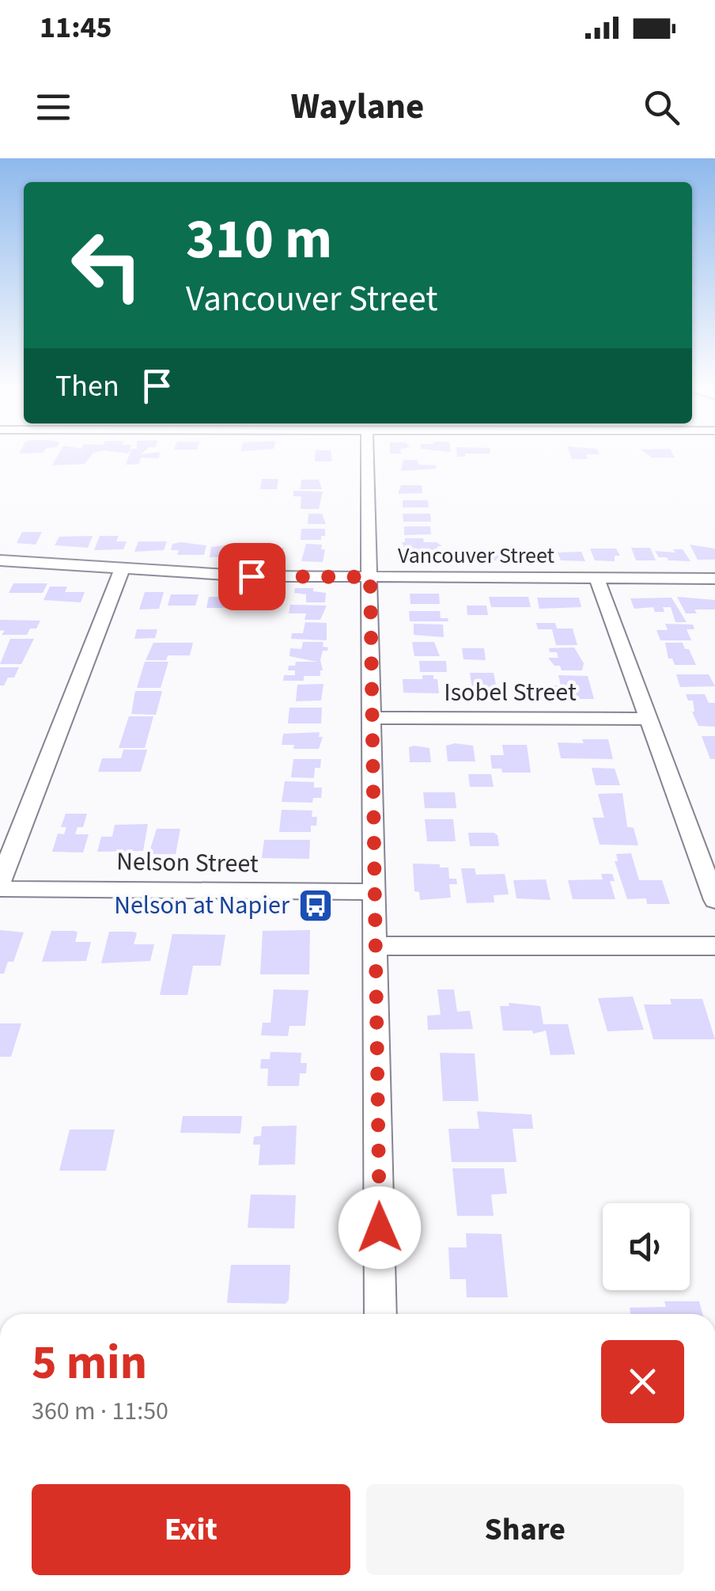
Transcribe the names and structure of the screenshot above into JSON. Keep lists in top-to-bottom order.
{
  "streets": {
    "street": ["Vancouver Street", "Isobel Street", "Nelson Street"]
  },
  "places": {
    "bus stop": ["Nelson at Napier"]
  },
  "page": {
    "status": "11:45",
    "header": "Waylane",
    "turn": ["310 m", "Vancouver Street"],
    "then": "Then",
    "heading": ["5 min", "360 m · 11:50"],
    "buttons": ["Exit", "Share"]
  }
}
